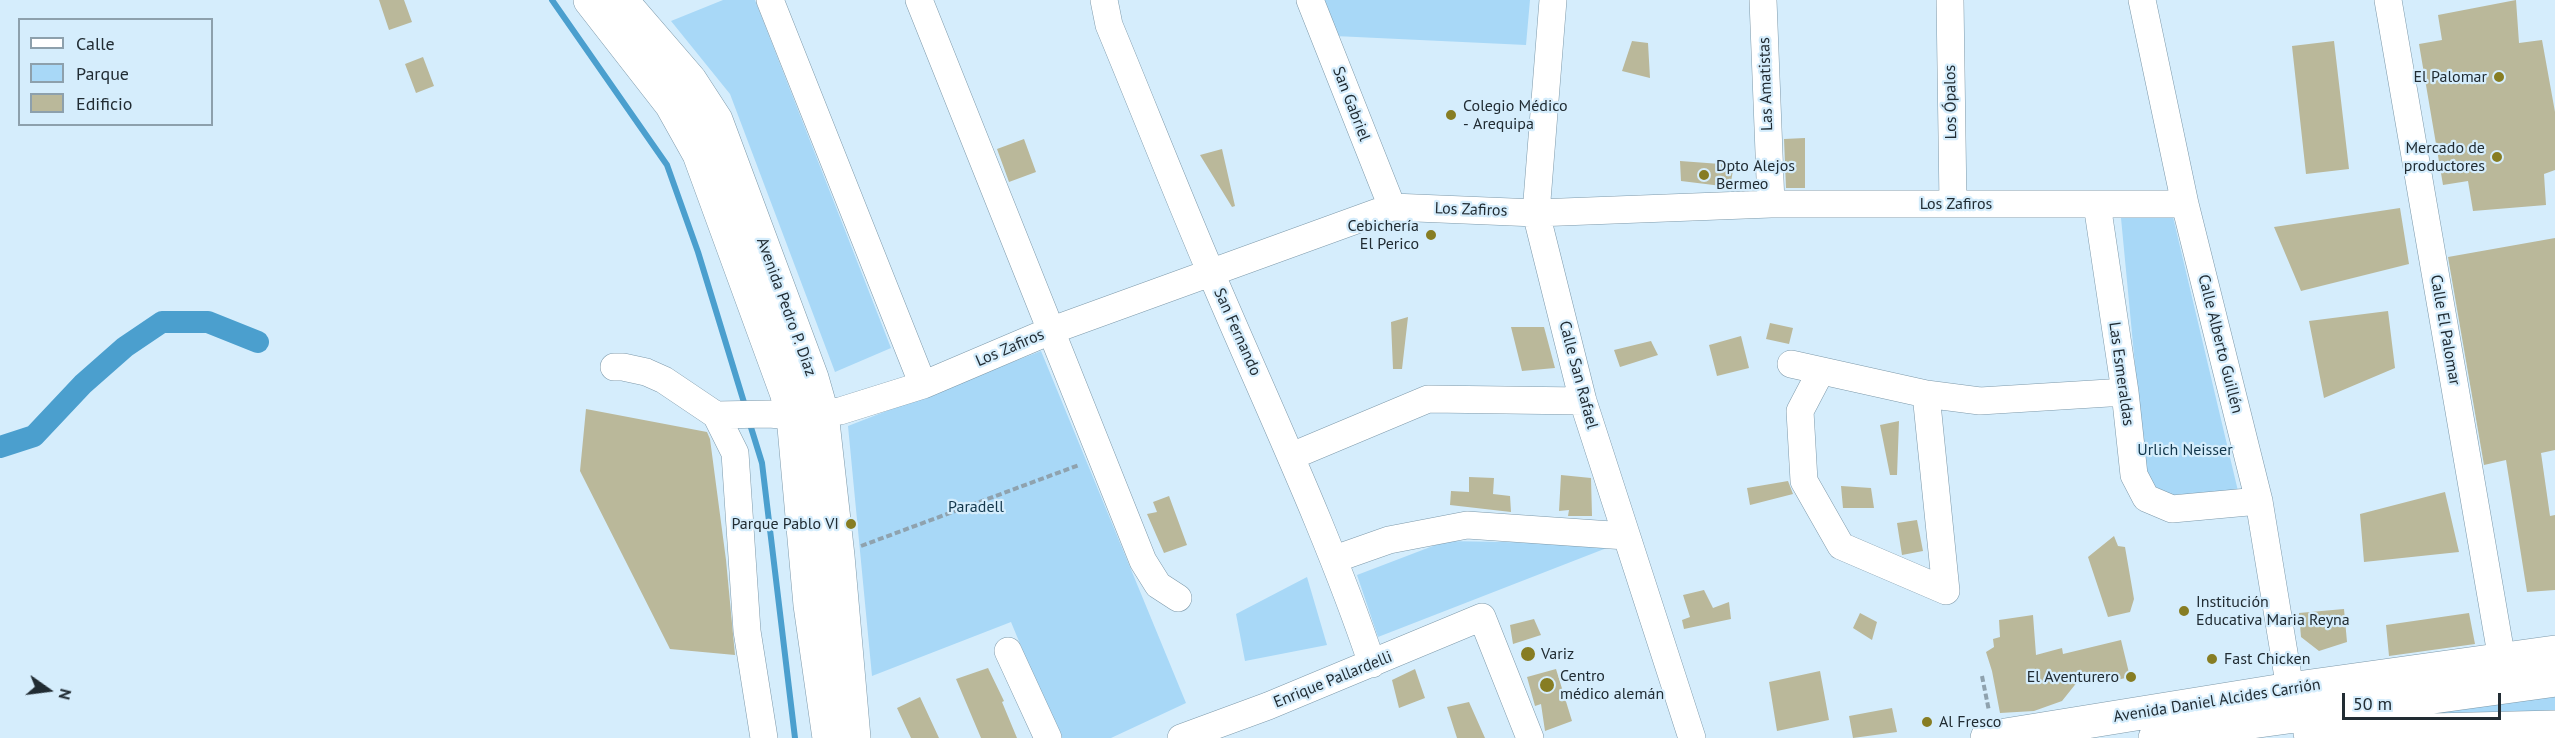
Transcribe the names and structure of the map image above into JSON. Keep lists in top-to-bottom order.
{
  "streets": {
    "main road": ["Avenida Pedro P. Díaz", "Avenida Daniel Alcides Carrión"],
    "street": [
      "Las Amatistas",
      "Los Ópalos",
      "San Gabriel",
      "Los Zafiros",
      "Calle El Palomar",
      "San Fernando",
      "Calle Alberto Guillén",
      "Las Esmeraldas",
      "Calle San Rafael",
      "Enrique Pallardelli"
    ]
  },
  "crossings": [
    ["Las Amatistas", "Los Zafiros"],
    ["Los Ópalos", "Los Zafiros"],
    ["San Gabriel", "Los Zafiros"],
    ["Los Zafiros", "Avenida Pedro P. Díaz"],
    ["Los Zafiros", "San Fernando"],
    ["Los Zafiros", "Calle Alberto Guillén"],
    ["Los Zafiros", "Las Esmeraldas"],
    ["Los Zafiros", "Calle San Rafael"],
    ["Calle El Palomar", "Avenida Daniel Alcides Carrión"],
    ["San Fernando", "Enrique Pallardelli"],
    ["Calle Alberto Guillén", "Las Esmeraldas"],
    ["Calle Alberto Guillén", "Avenida Daniel Alcides Carrión"]
  ],
  "parks": ["Urlich Neisser", "Paradell"],
  "places": [
    "El Palomar",
    "Colegio Médico - Arequipa",
    "Mercado de productores",
    "Dpto Alejos Bermeo",
    "Cebichería El Perico",
    "Parque Pablo VI",
    "Institución Educativa Maria Reyna",
    "Variz",
    "Fast Chicken",
    "El Aventurero",
    "Centro médico alemán",
    "Al Fresco"
  ],
  "legend": ["Calle", "Parque", "Edificio"],
  "scale_bar": "50 m",
  "north": "right"
}
